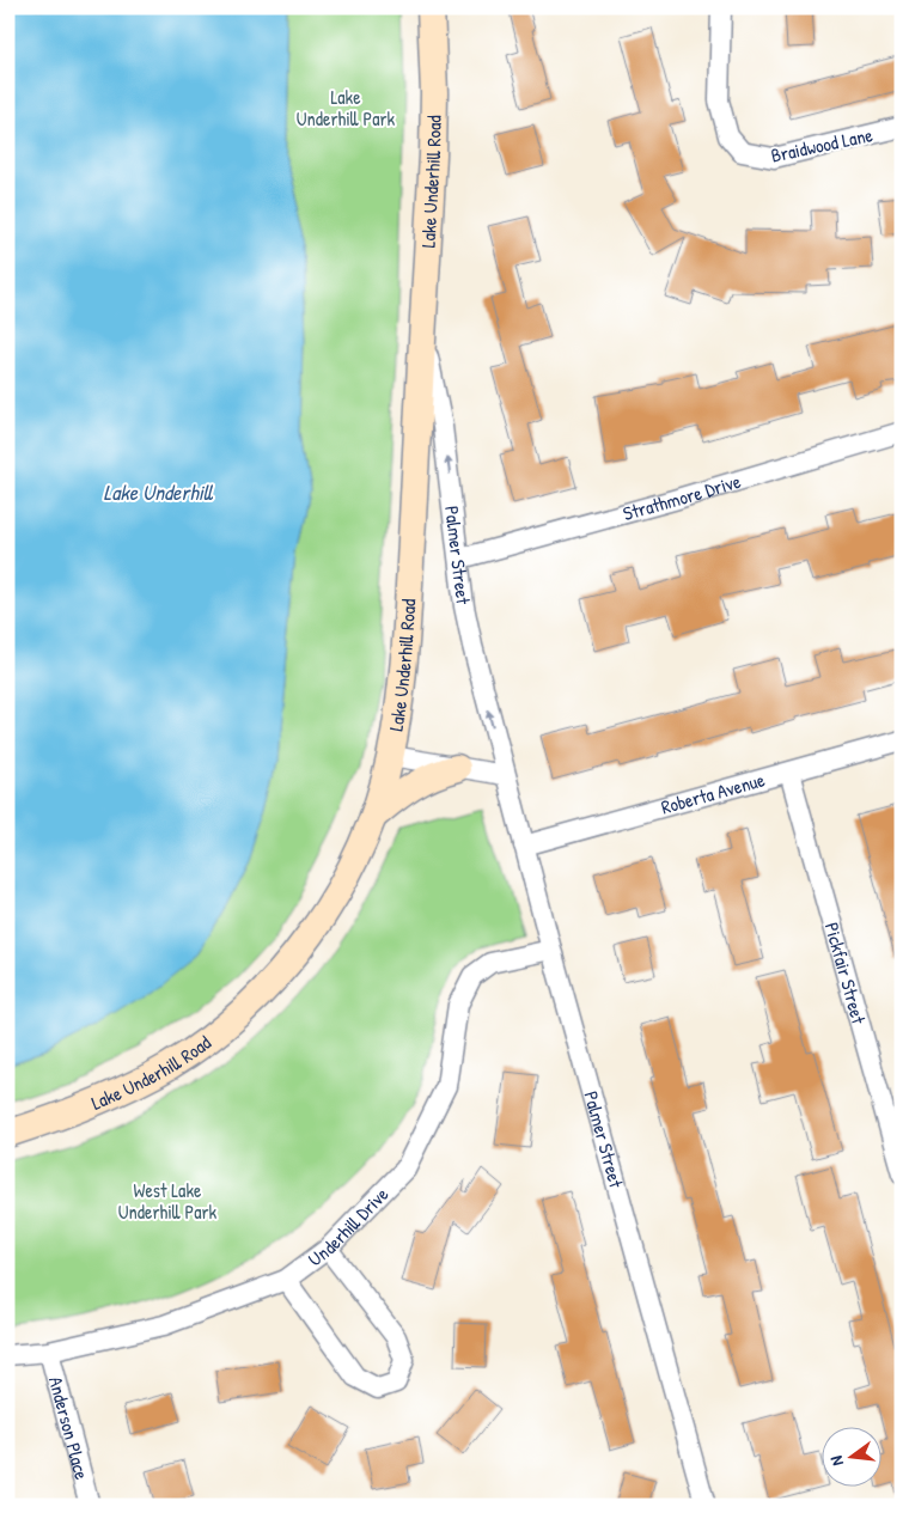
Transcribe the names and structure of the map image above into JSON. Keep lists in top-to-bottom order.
{
  "streets": {
    "main road": ["Lake Underhill Road"],
    "street": [
      "Braidwood Lane",
      "Strathmore Drive",
      "Palmer Street",
      "Roberta Avenue",
      "Pickfair Street",
      "Underhill Drive",
      "Anderson Place"
    ]
  },
  "crossings": [
    ["Lake Underhill Road", "Palmer Street"],
    ["Strathmore Drive", "Palmer Street"],
    ["Palmer Street", "Roberta Avenue"],
    ["Palmer Street", "Underhill Drive"],
    ["Roberta Avenue", "Pickfair Street"],
    ["Underhill Drive", "Anderson Place"]
  ],
  "one_way": ["Palmer Street"],
  "water": ["Lake Underhill"],
  "parks": ["Lake Underhill Park", "West Lake Underhill Park"],
  "north": "left"
}
